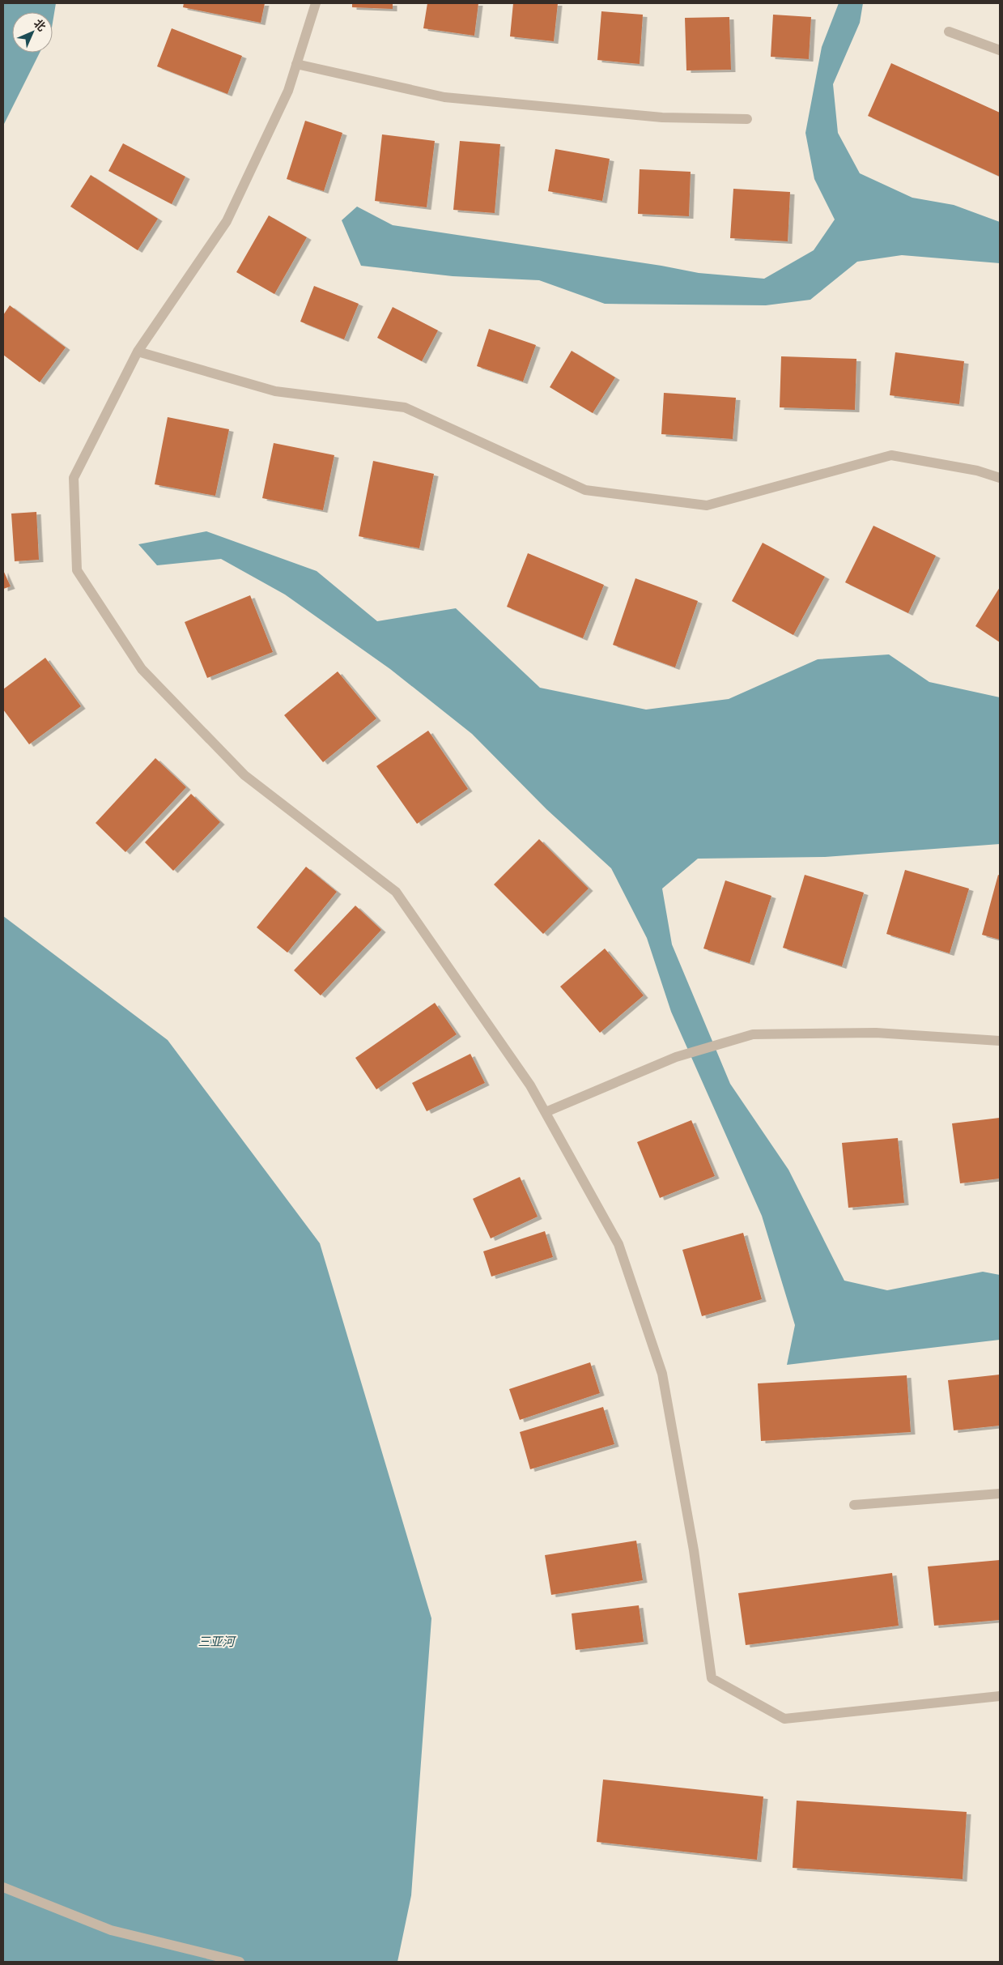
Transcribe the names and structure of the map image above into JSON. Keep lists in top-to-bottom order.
{
  "water": ["三亚河"],
  "north": "top right"
}
